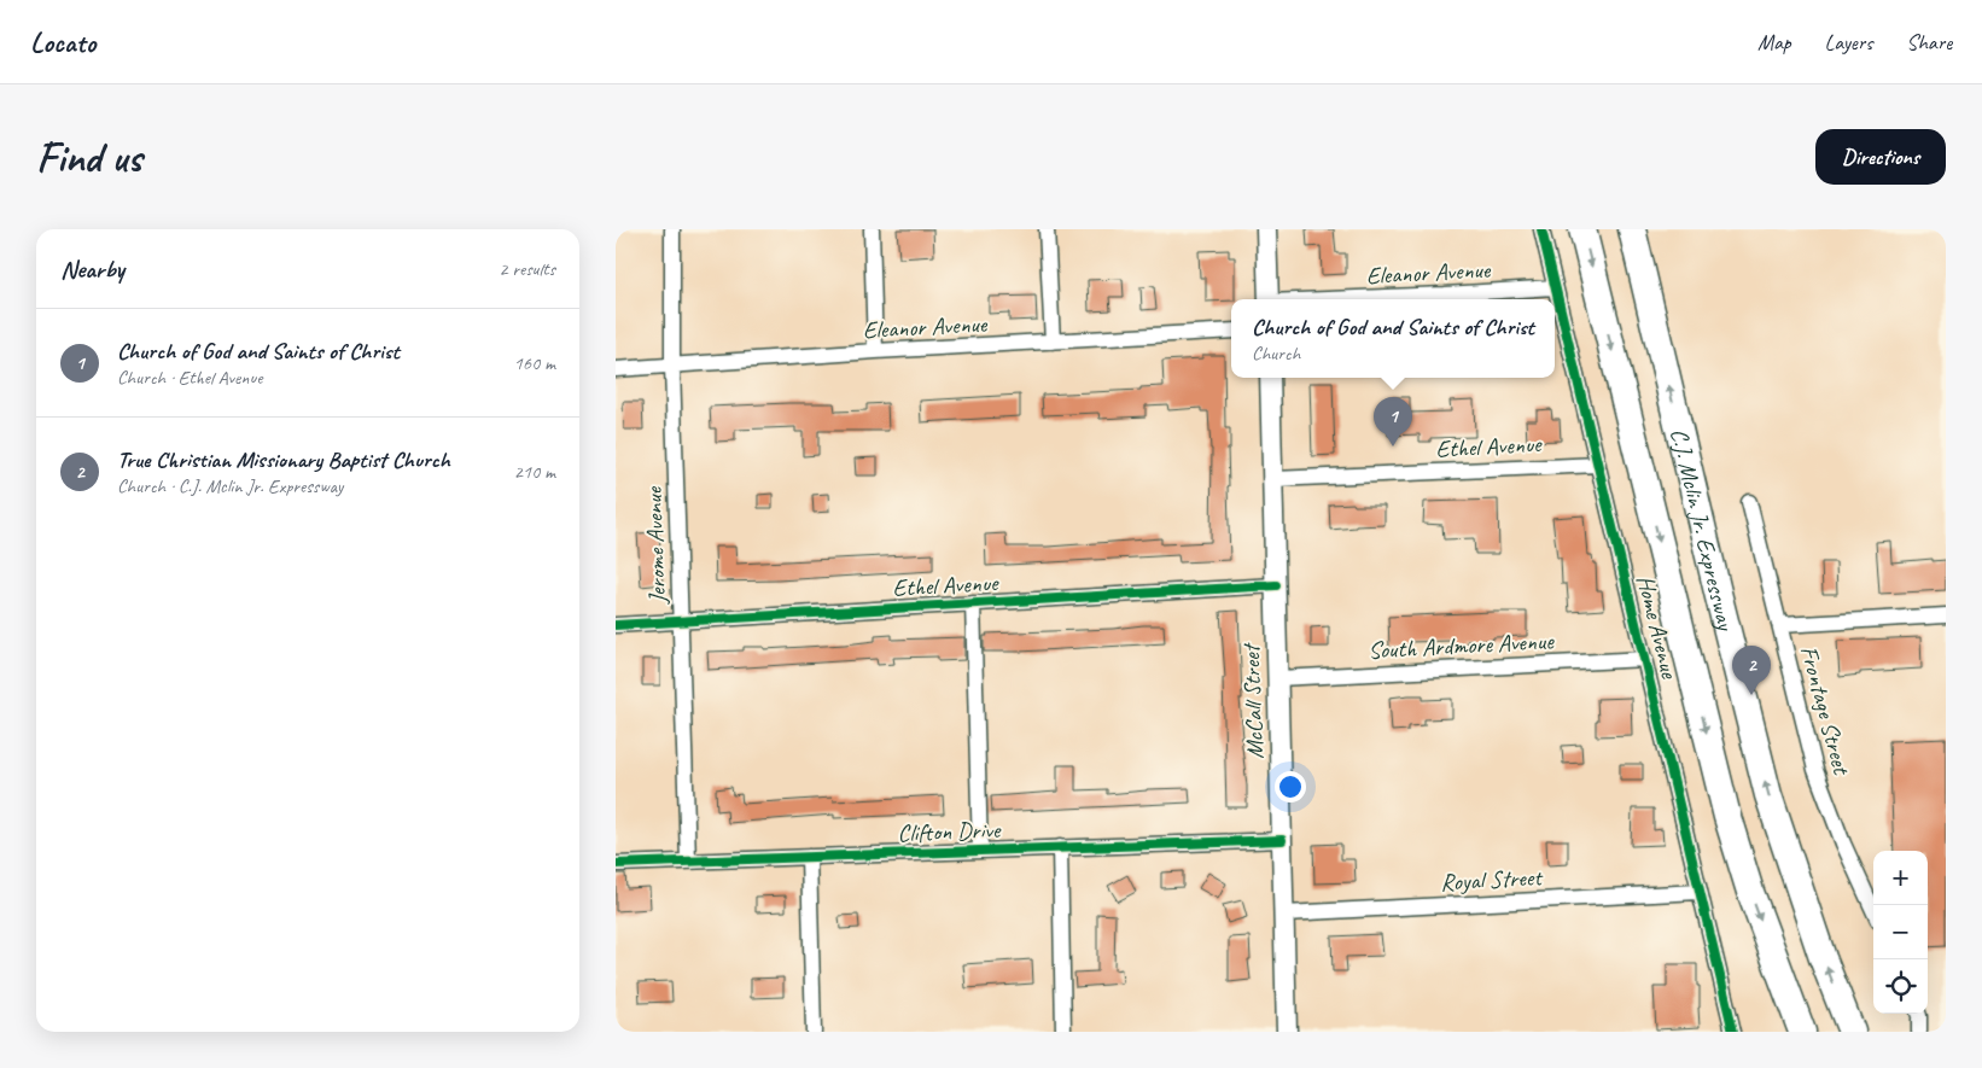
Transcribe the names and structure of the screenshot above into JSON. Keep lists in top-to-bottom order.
{
  "streets": {
    "highway": ["C.J. Mclin Jr. Expressway"],
    "street": [
      "Eleanor Avenue",
      "Ethel Avenue",
      "Jerome Avenue",
      "Home Avenue",
      "South Ardmore Avenue",
      "McCall Street",
      "Frontage Street",
      "Clifton Drive",
      "Royal Street"
    ]
  },
  "crossings": [
    ["Eleanor Avenue", "Jerome Avenue"],
    ["Eleanor Avenue", "Home Avenue"],
    ["Ethel Avenue", "Jerome Avenue"],
    ["Ethel Avenue", "Home Avenue"],
    ["Ethel Avenue", "McCall Street"],
    ["Jerome Avenue", "Clifton Drive"],
    ["Home Avenue", "South Ardmore Avenue"],
    ["Home Avenue", "Royal Street"],
    ["South Ardmore Avenue", "McCall Street"],
    ["McCall Street", "Clifton Drive"],
    ["McCall Street", "Royal Street"]
  ],
  "page": {
    "header": "Locato",
    "nav": ["Map", "Layers", "Share"],
    "buttons": "Directions",
    "title": "Find us",
    "heading": ["Nearby", "2 results"],
    "popup": ["Church of God and Saints of Christ", "Church"],
    "list": [
      {
        "mark": "1",
        "name": "Church of God and Saints of Christ",
        "note": "Church · Ethel Avenue",
        "value": "160 m"
      },
      {
        "mark": "2",
        "name": "True Christian Missionary Baptist Church",
        "note": "Church · C.J. Mclin Jr. Expressway",
        "value": "210 m"
      }
    ],
    "pins": ["1", "2"],
    "map_buttons": ["+", "−"]
  }
}
